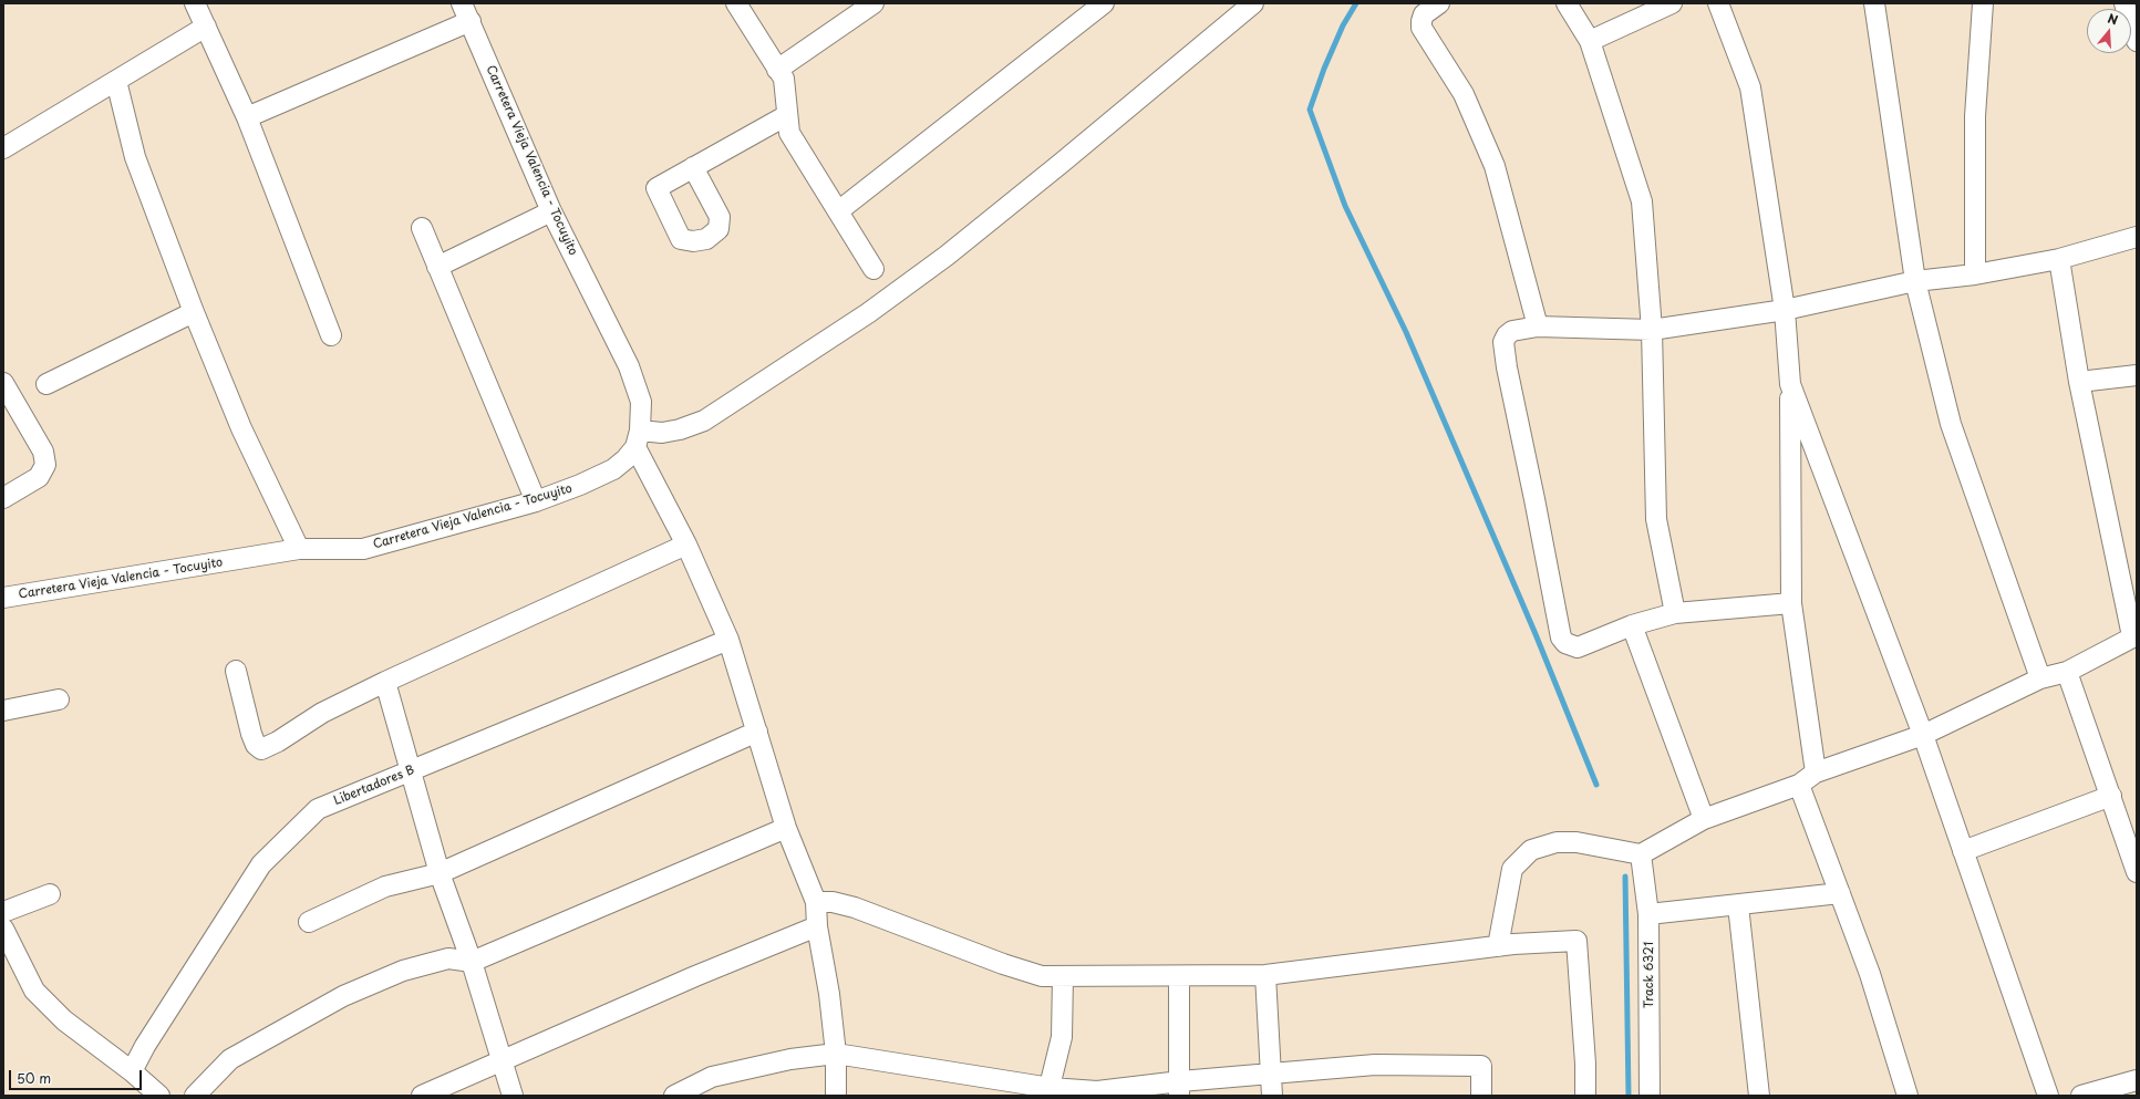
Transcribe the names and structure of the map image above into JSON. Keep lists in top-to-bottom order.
{
  "streets": {
    "street": ["Carretera Vieja Valencia - Tocuyito", "Libertadores B", "Track 6321"]
  },
  "scale_bar": "50 m",
  "north": "top"
}
